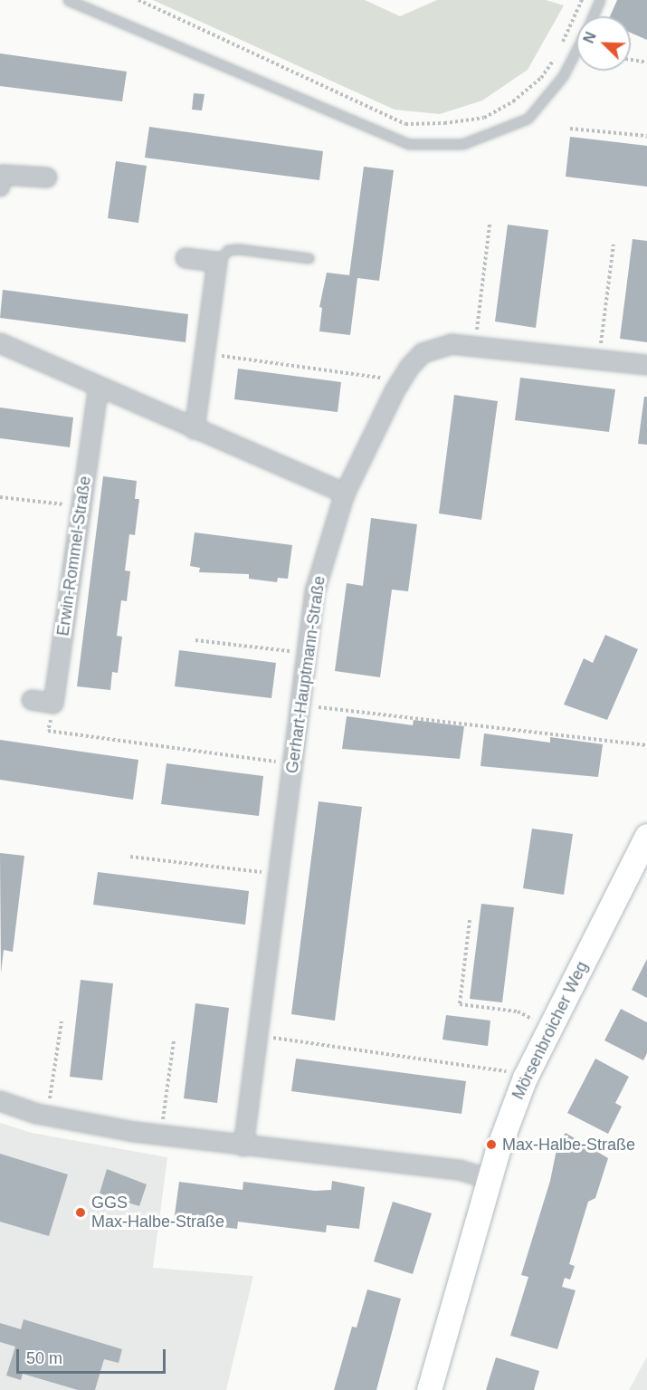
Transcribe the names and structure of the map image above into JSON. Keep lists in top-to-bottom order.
{
  "streets": {
    "street": ["Erwin-Rommel-Straße", "Gerhart-Hauptmann-Straße", "Mörsenbroicher Weg"]
  },
  "places": ["Max-Halbe-Straße", "GGS Max-Halbe-Straße"],
  "scale_bar": "50 m",
  "north": "top left"
}
